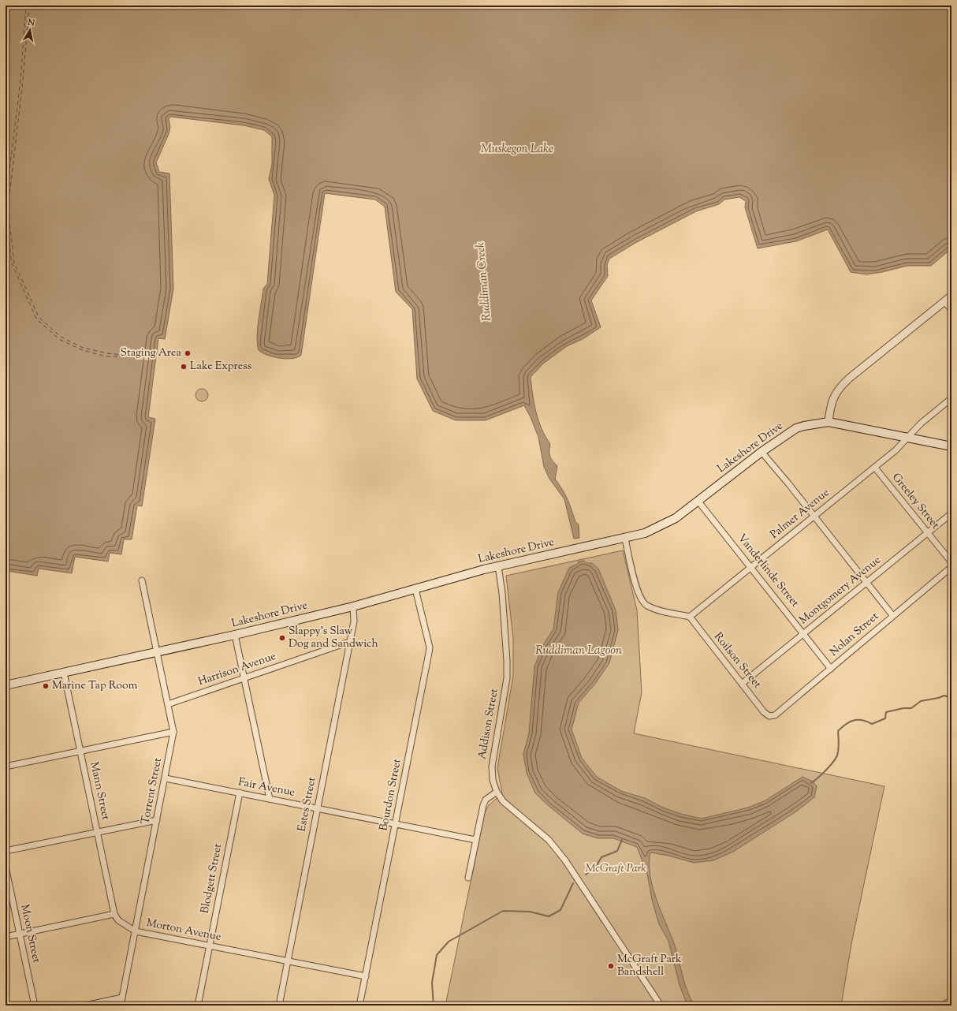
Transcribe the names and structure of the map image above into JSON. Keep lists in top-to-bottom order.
{
  "streets": {
    "main road": ["Lakeshore Drive"],
    "street": [
      "Greeley Street",
      "Palmer Avenue",
      "Vanderlinde Street",
      "Montgomery Avenue",
      "Nolan Street",
      "Roilson Street",
      "Harrison Avenue",
      "Addison Street",
      "Fair Avenue",
      "Mann Street",
      "Torrent Street",
      "Bourdon Street",
      "Estes Street",
      "Blodgett Street",
      "Morton Avenue",
      "Moon Street"
    ]
  },
  "crossings": [
    ["Lakeshore Drive", "Palmer Avenue"],
    ["Lakeshore Drive", "Vanderlinde Street"],
    ["Lakeshore Drive", "Addison Street"],
    ["Lakeshore Drive", "Mann Street"],
    ["Lakeshore Drive", "Torrent Street"],
    ["Lakeshore Drive", "Bourdon Street"],
    ["Lakeshore Drive", "Estes Street"],
    ["Greeley Street", "Palmer Avenue"],
    ["Greeley Street", "Montgomery Avenue"],
    ["Palmer Avenue", "Vanderlinde Street"],
    ["Palmer Avenue", "Roilson Street"],
    ["Vanderlinde Street", "Montgomery Avenue"],
    ["Vanderlinde Street", "Nolan Street"],
    ["Montgomery Avenue", "Roilson Street"],
    ["Nolan Street", "Roilson Street"],
    ["Harrison Avenue", "Torrent Street"],
    ["Harrison Avenue", "Estes Street"],
    ["Fair Avenue", "Torrent Street"],
    ["Fair Avenue", "Bourdon Street"],
    ["Fair Avenue", "Estes Street"],
    ["Fair Avenue", "Blodgett Street"],
    ["Mann Street", "Morton Avenue"],
    ["Torrent Street", "Morton Avenue"],
    ["Bourdon Street", "Morton Avenue"],
    ["Estes Street", "Morton Avenue"],
    ["Blodgett Street", "Morton Avenue"]
  ],
  "water": ["Muskegon Lake", "Ruddiman Creek", "Ruddiman Lagoon"],
  "parks": ["McGraft Park"],
  "places": [
    "Staging Area",
    "Lake Express",
    "Slappy’s Slaw Dog and Sandwich",
    "Marine Tap Room",
    "McGraft Park Bandshell"
  ],
  "north": "top"
}
